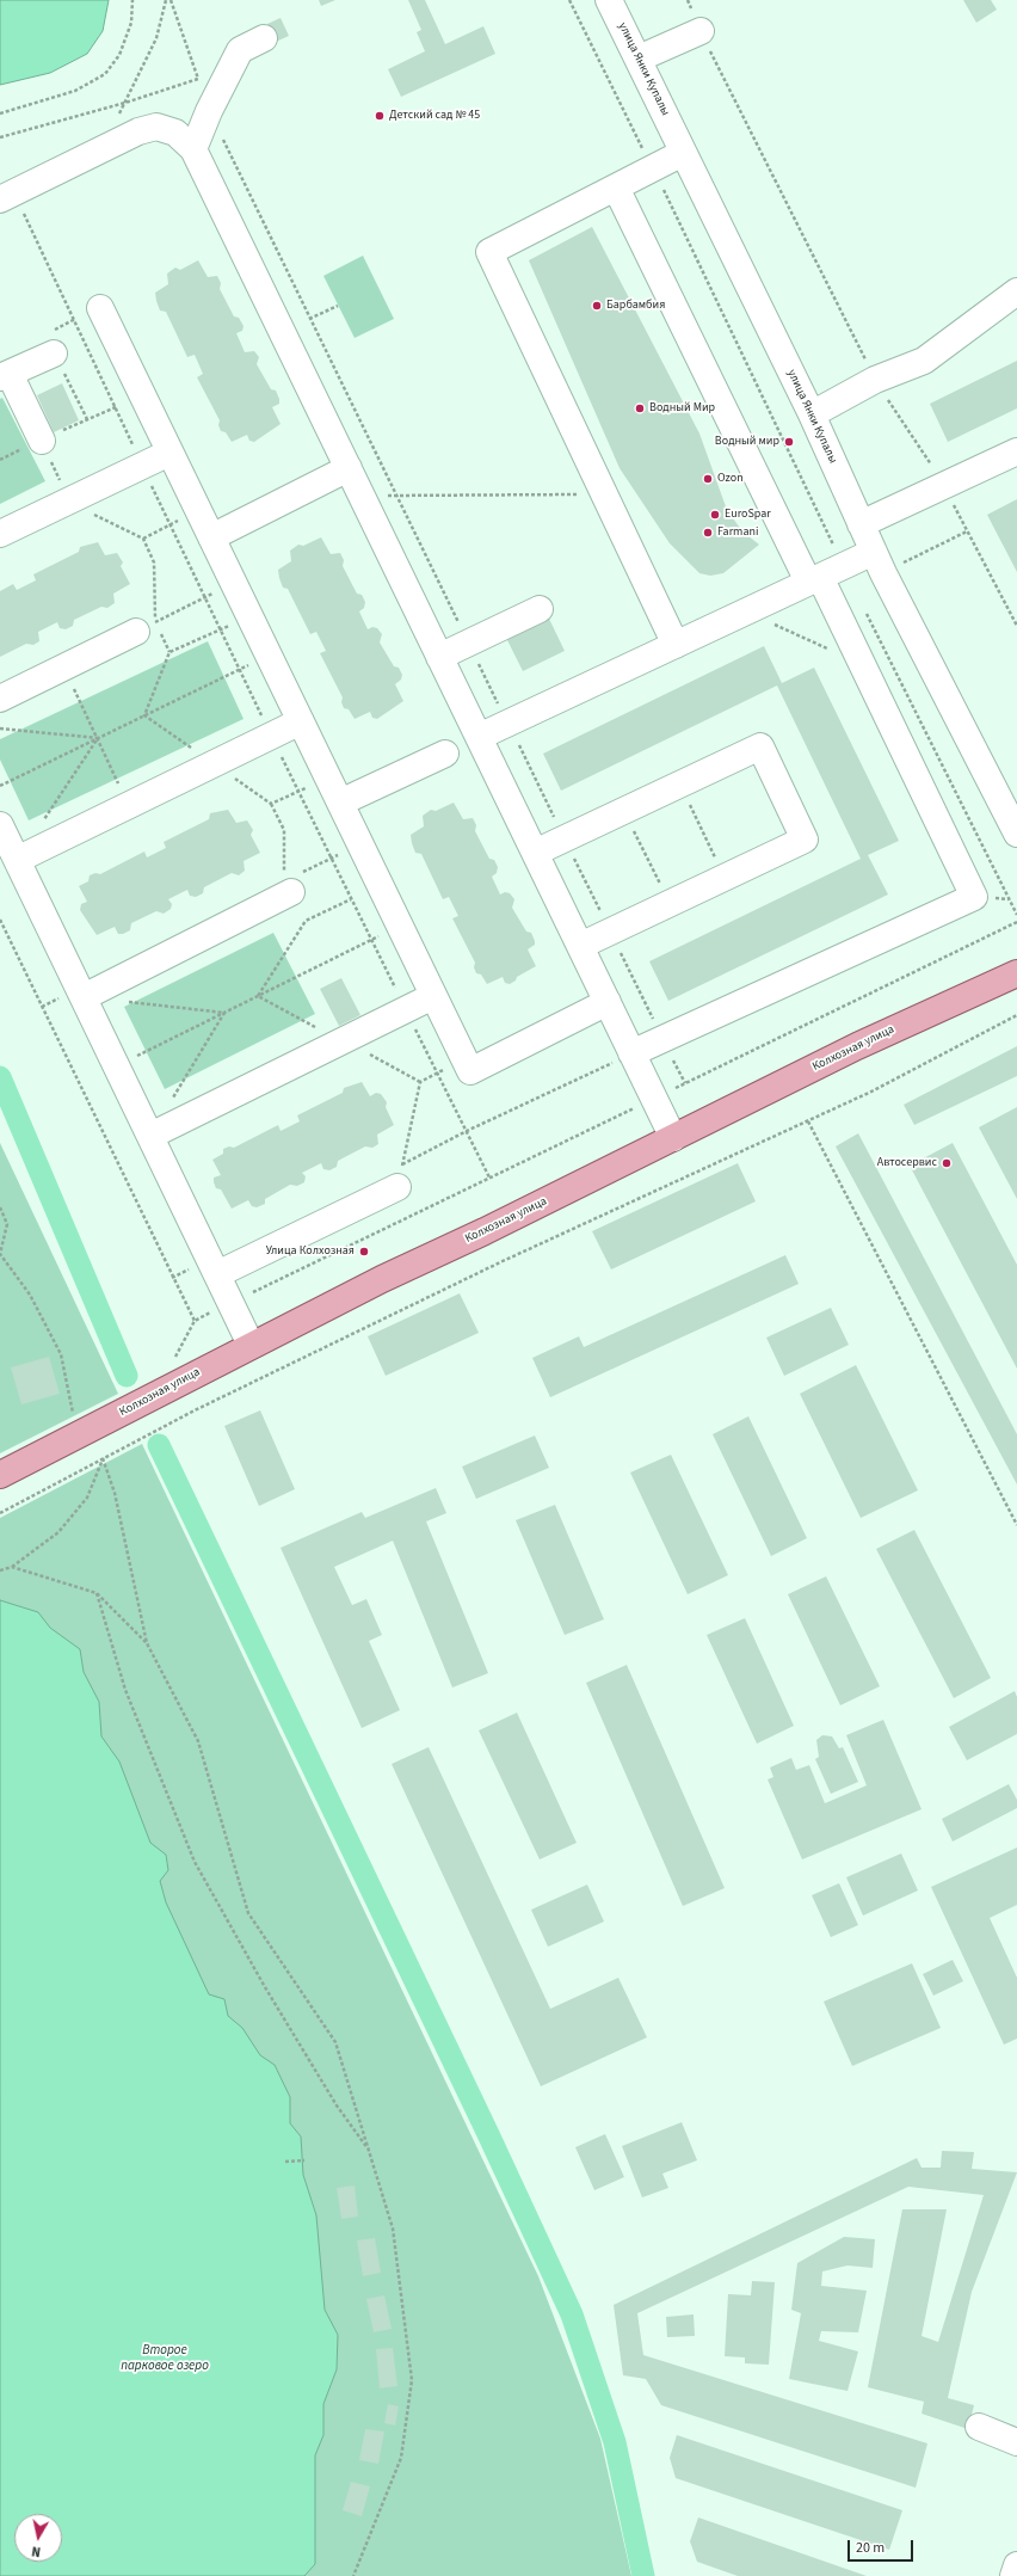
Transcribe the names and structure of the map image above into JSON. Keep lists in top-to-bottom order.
{
  "streets": {
    "main road": ["Колхозная улица"],
    "street": ["улица Янки Купалы"]
  },
  "water": ["Второе парковое озеро"],
  "places": [
    "Детский сад № 45",
    "Барбамбия",
    "Водный Мир",
    "Водный мир",
    "Ozon",
    "EuroSpar",
    "Farmani",
    "Автосервис",
    "Улица Колхозная"
  ],
  "scale_bar": "20 m",
  "north": "bottom"
}
